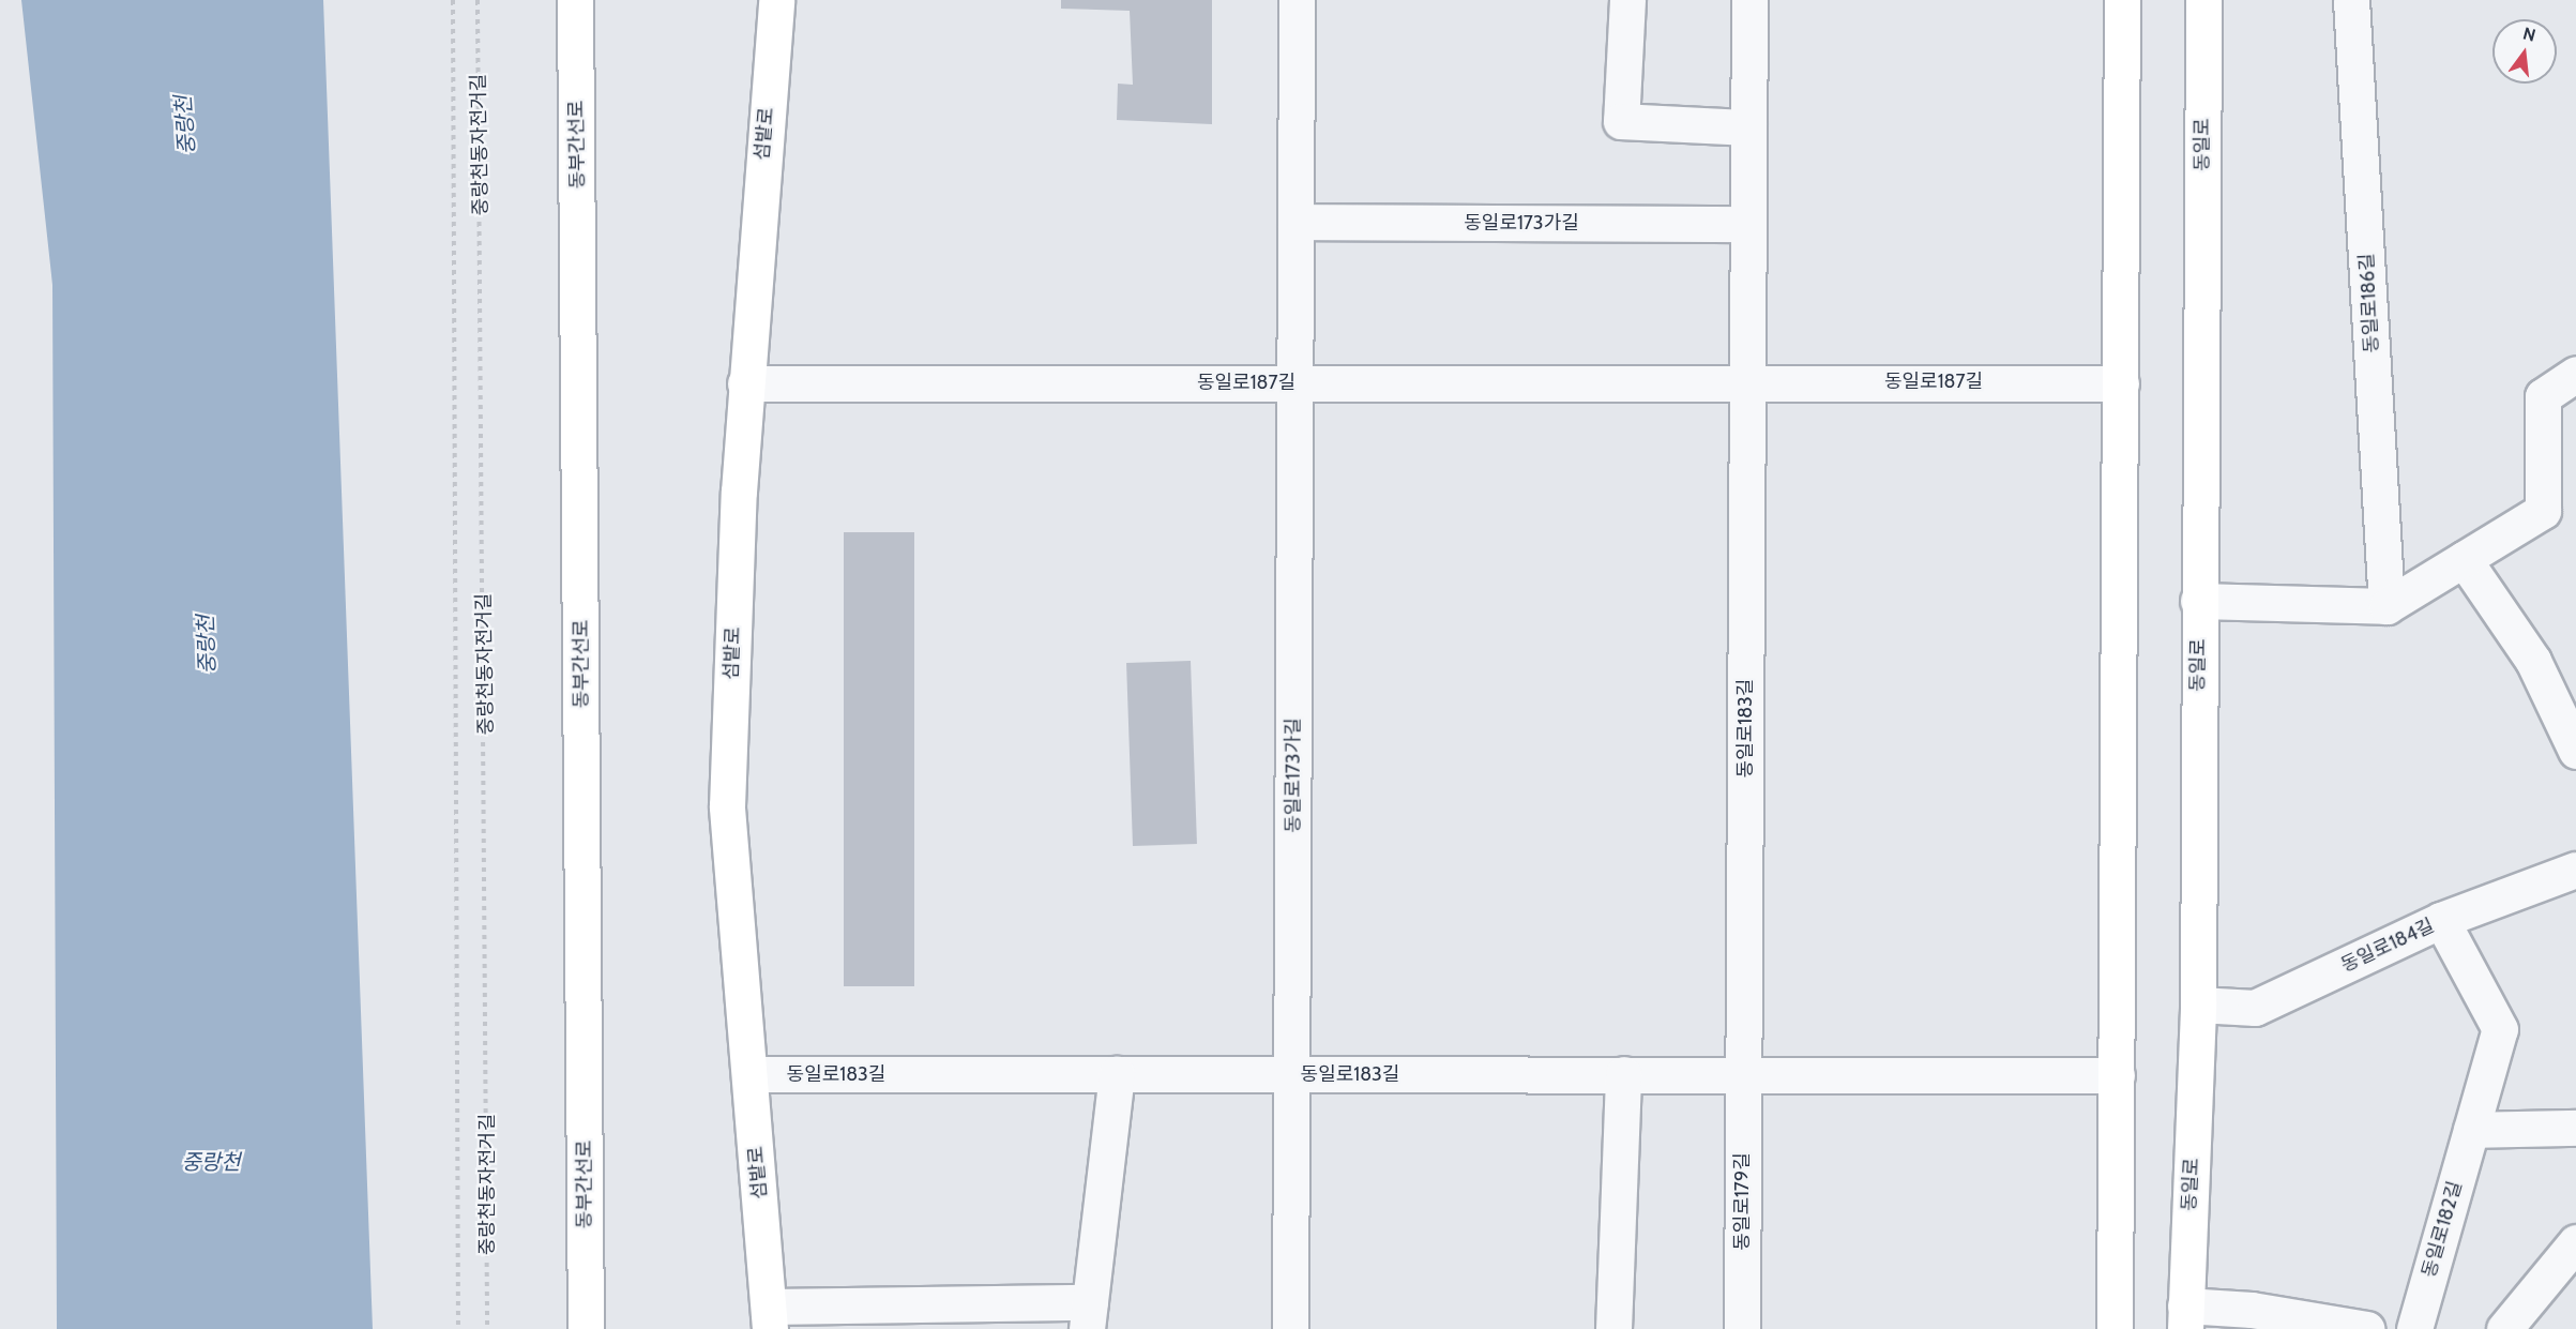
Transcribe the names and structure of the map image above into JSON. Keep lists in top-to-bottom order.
{
  "streets": {
    "main road": ["섬밭로", "동부간선로", "동일로"],
    "street": [
      "동일로173가길",
      "동일로186길",
      "동일로187길",
      "동일로183길",
      "동일로184길",
      "동일로179길",
      "동일로182길"
    ],
    "path": ["중랑천동자전거길"]
  },
  "crossings": [
    ["섬밭로", "동일로187길"],
    ["섬밭로", "동일로183길"],
    ["동일로", "동일로184길"],
    ["동일로173가길", "동일로187길"],
    ["동일로173가길", "동일로183길"],
    ["동일로187길", "동일로183길"],
    ["동일로183길", "동일로179길"],
    ["동일로184길", "동일로182길"]
  ],
  "water": ["중랑천"],
  "north": "top"
}
